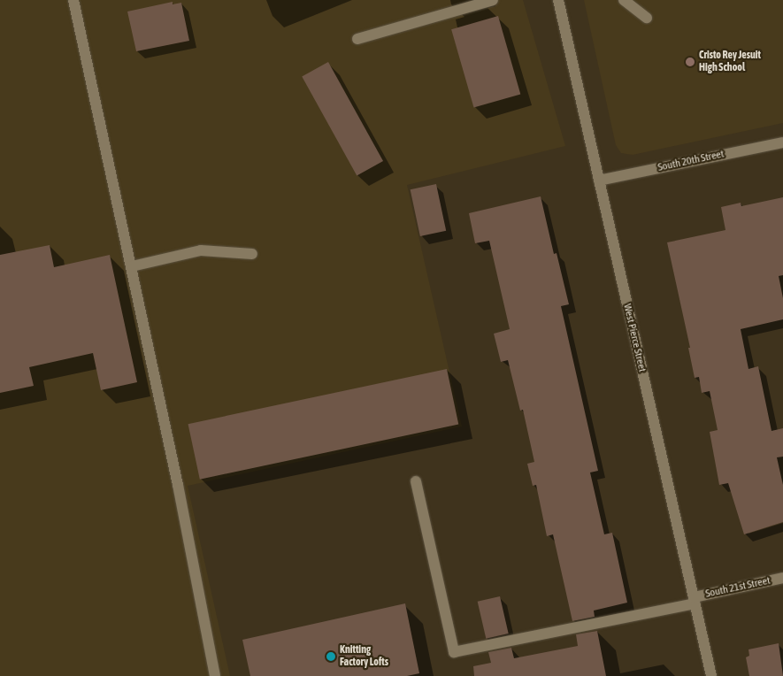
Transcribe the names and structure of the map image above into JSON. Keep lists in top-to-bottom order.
{
  "streets": {
    "street": ["South 20th Street", "West Pierce Street", "South 21st Street"]
  },
  "crossings": [
    ["South 20th Street", "West Pierce Street"],
    ["West Pierce Street", "South 21st Street"]
  ],
  "places": ["Cristo Rey Jesuit High School", "Knitting Factory Lofts"]
}
